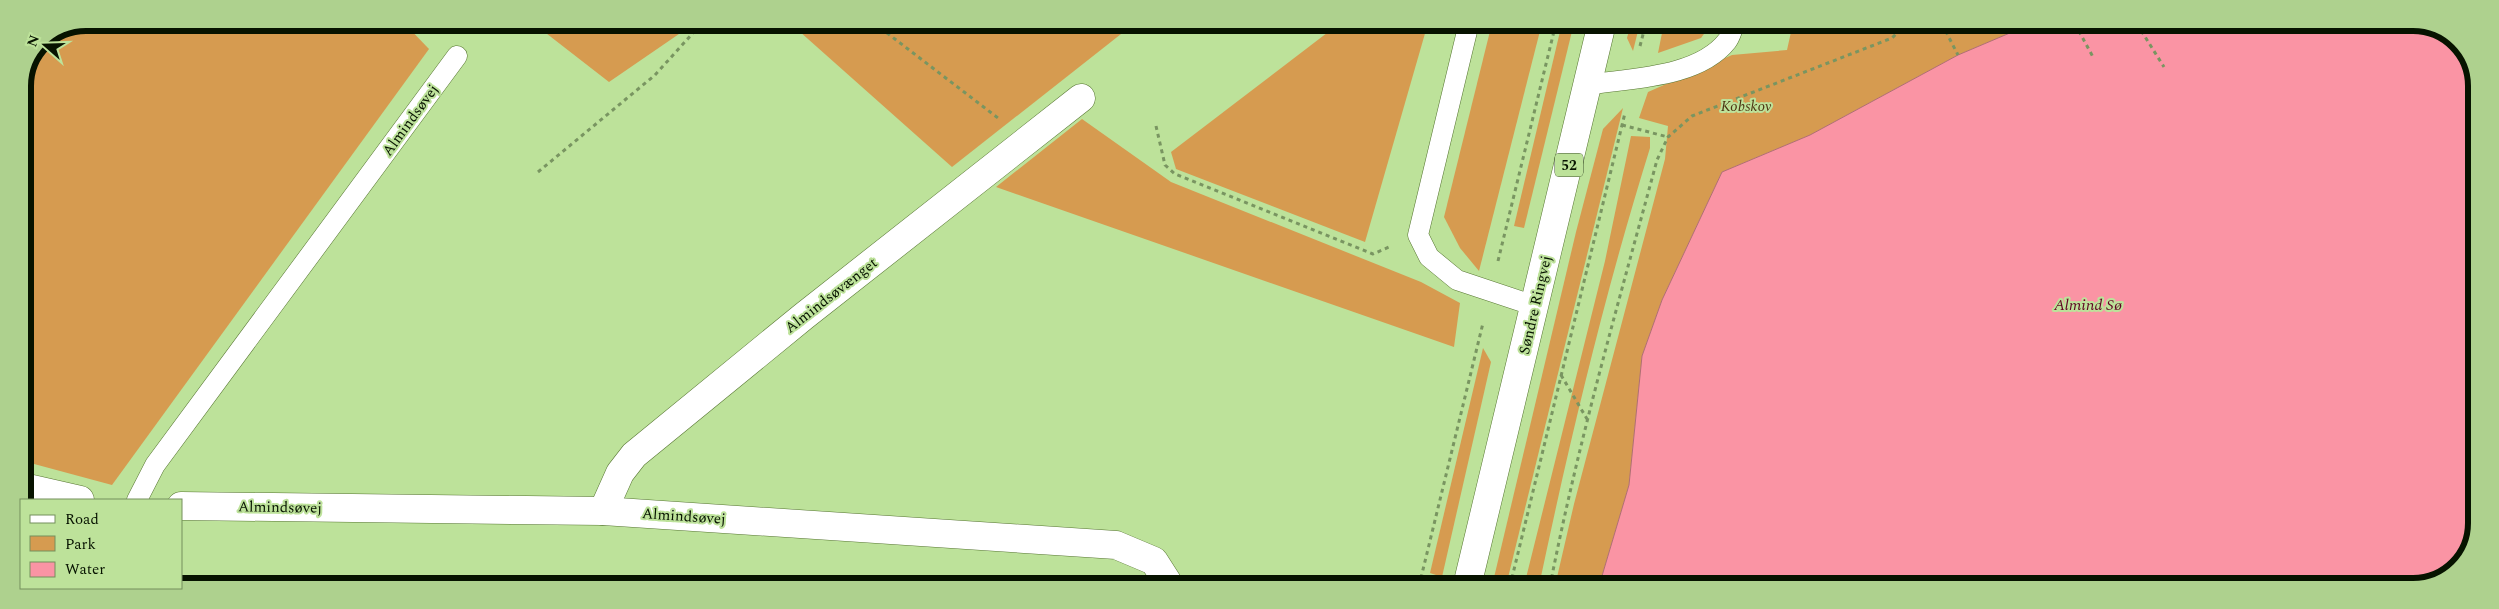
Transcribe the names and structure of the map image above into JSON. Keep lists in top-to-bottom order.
{
  "streets": {
    "street": [
      "Almindsøvej",
      "52",
      "Almindsøvænget",
      "Søndre Ringvej"
    ]
  },
  "crossings": [
    ["Almindsøvej", "Almindsøvænget"]
  ],
  "water": ["Almind Sø"],
  "parks": ["Kobskov"],
  "legend": ["Road", "Park", "Water"],
  "north": "left"
}
